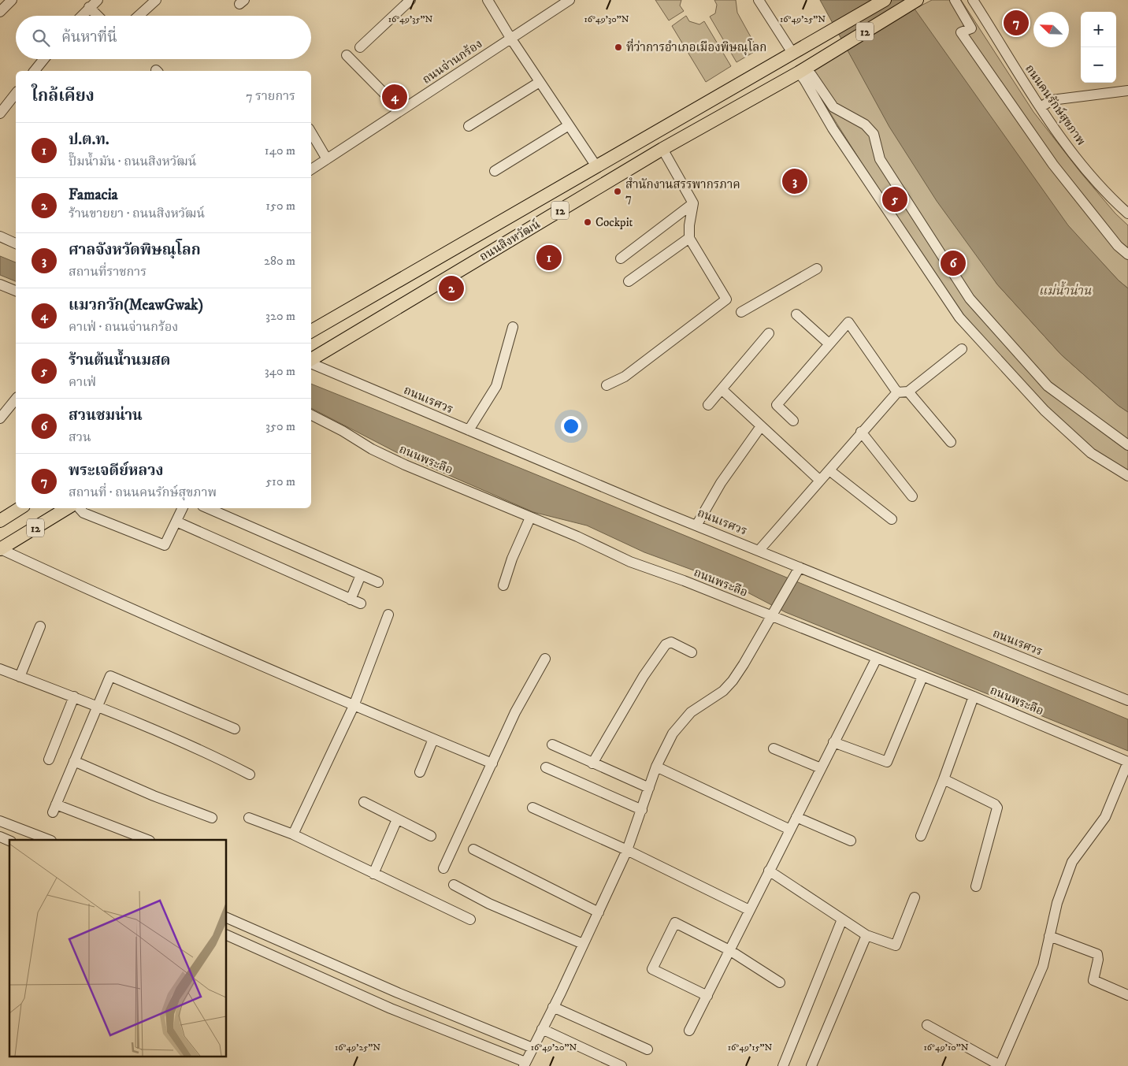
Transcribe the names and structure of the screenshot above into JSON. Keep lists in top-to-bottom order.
{
  "streets": {
    "main road": ["12", "ถนนสิงหวัฒน์"],
    "street": [
      "ถนนจ่านกร้อง",
      "ถนนคนรักษ์สุขภาพ",
      "ถนนเรศวร",
      "ถนนพระลือ"
    ]
  },
  "crossings": [
    ["12", "ถนนสิงหวัฒน์"]
  ],
  "water": ["แม่น้ำน่าน"],
  "places": ["ที่ว่าการอำเภอเมืองพิษณุโลก", "สำนักงานสรรพากรภาค 7", "Cockpit"],
  "north": "top left",
  "page": {
    "pins": [
      "7",
      "4",
      "3",
      "5",
      "1",
      "6",
      "2"
    ],
    "map_buttons": ["+", "−"],
    "search": "ค้นหาที่นี่",
    "heading": ["ใกล้เคียง", "7 รายการ"],
    "list": [
      {
        "mark": "1",
        "name": "ป.ต.ท.",
        "note": "ปั๊มน้ำมัน · ถนนสิงหวัฒน์",
        "value": "140 m"
      },
      {
        "mark": "2",
        "name": "Famacia",
        "note": "ร้านขายยา · ถนนสิงหวัฒน์",
        "value": "150 m"
      },
      {
        "mark": "3",
        "name": "ศาลจังหวัดพิษณุโลก",
        "note": "สถานที่ราชการ",
        "value": "280 m"
      },
      {
        "mark": "4",
        "name": "แมวกวัก(MeawGwak)",
        "note": "คาเฟ่ · ถนนจ่านกร้อง",
        "value": "320 m"
      },
      {
        "mark": "5",
        "name": "ร้านต้นน้ำนมสด",
        "note": "คาเฟ่",
        "value": "340 m"
      },
      {
        "mark": "6",
        "name": "สวนชมน่าน",
        "note": "สวน",
        "value": "350 m"
      },
      {
        "mark": "7",
        "name": "พระเจดีย์หลวง",
        "note": "สถานที่ · ถนนคนรักษ์สุขภาพ",
        "value": "510 m"
      }
    ]
  },
  "coordinates": [
    "16°49'35\"N",
    "16°49'30\"N",
    "16°49'25\"N",
    "16°49'20\"N",
    "16°49'15\"N",
    "16°49'10\"N"
  ]
}
